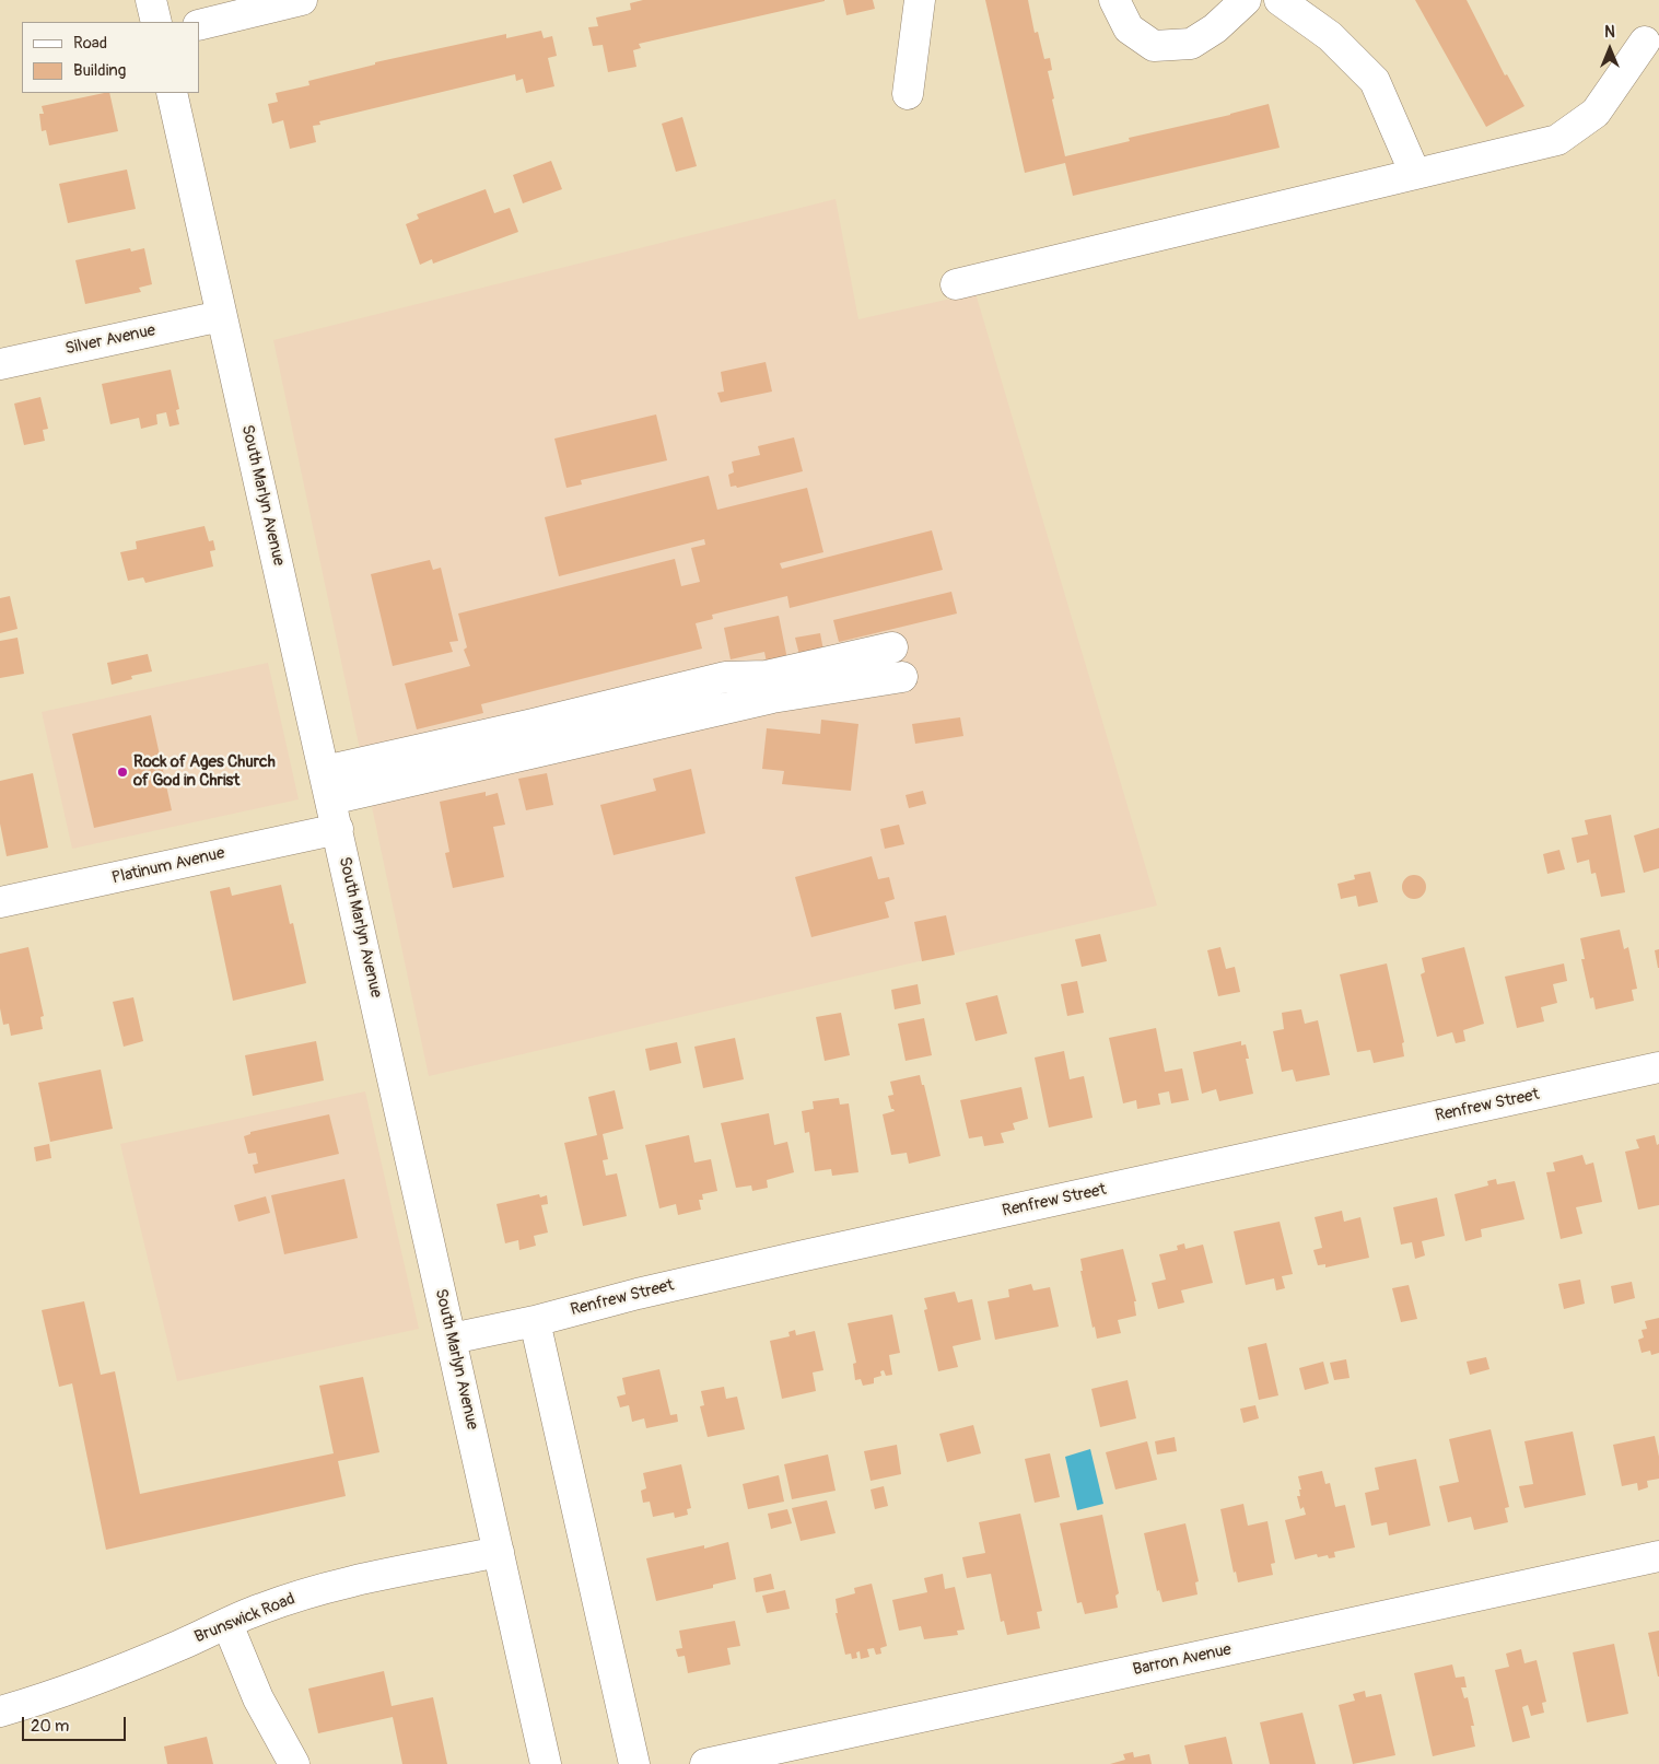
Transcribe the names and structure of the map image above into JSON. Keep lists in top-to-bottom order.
{
  "streets": {
    "street": [
      "Silver Avenue",
      "South Marlyn Avenue",
      "Platinum Avenue",
      "Renfrew Street",
      "Brunswick Road",
      "Barron Avenue"
    ]
  },
  "crossings": [
    ["Silver Avenue", "South Marlyn Avenue"],
    ["South Marlyn Avenue", "Platinum Avenue"],
    ["South Marlyn Avenue", "Renfrew Street"],
    ["South Marlyn Avenue", "Brunswick Road"]
  ],
  "places": ["Rock of Ages Church of God in Christ"],
  "legend": ["Road", "Building"],
  "scale_bar": "20 m",
  "north": "top"
}
